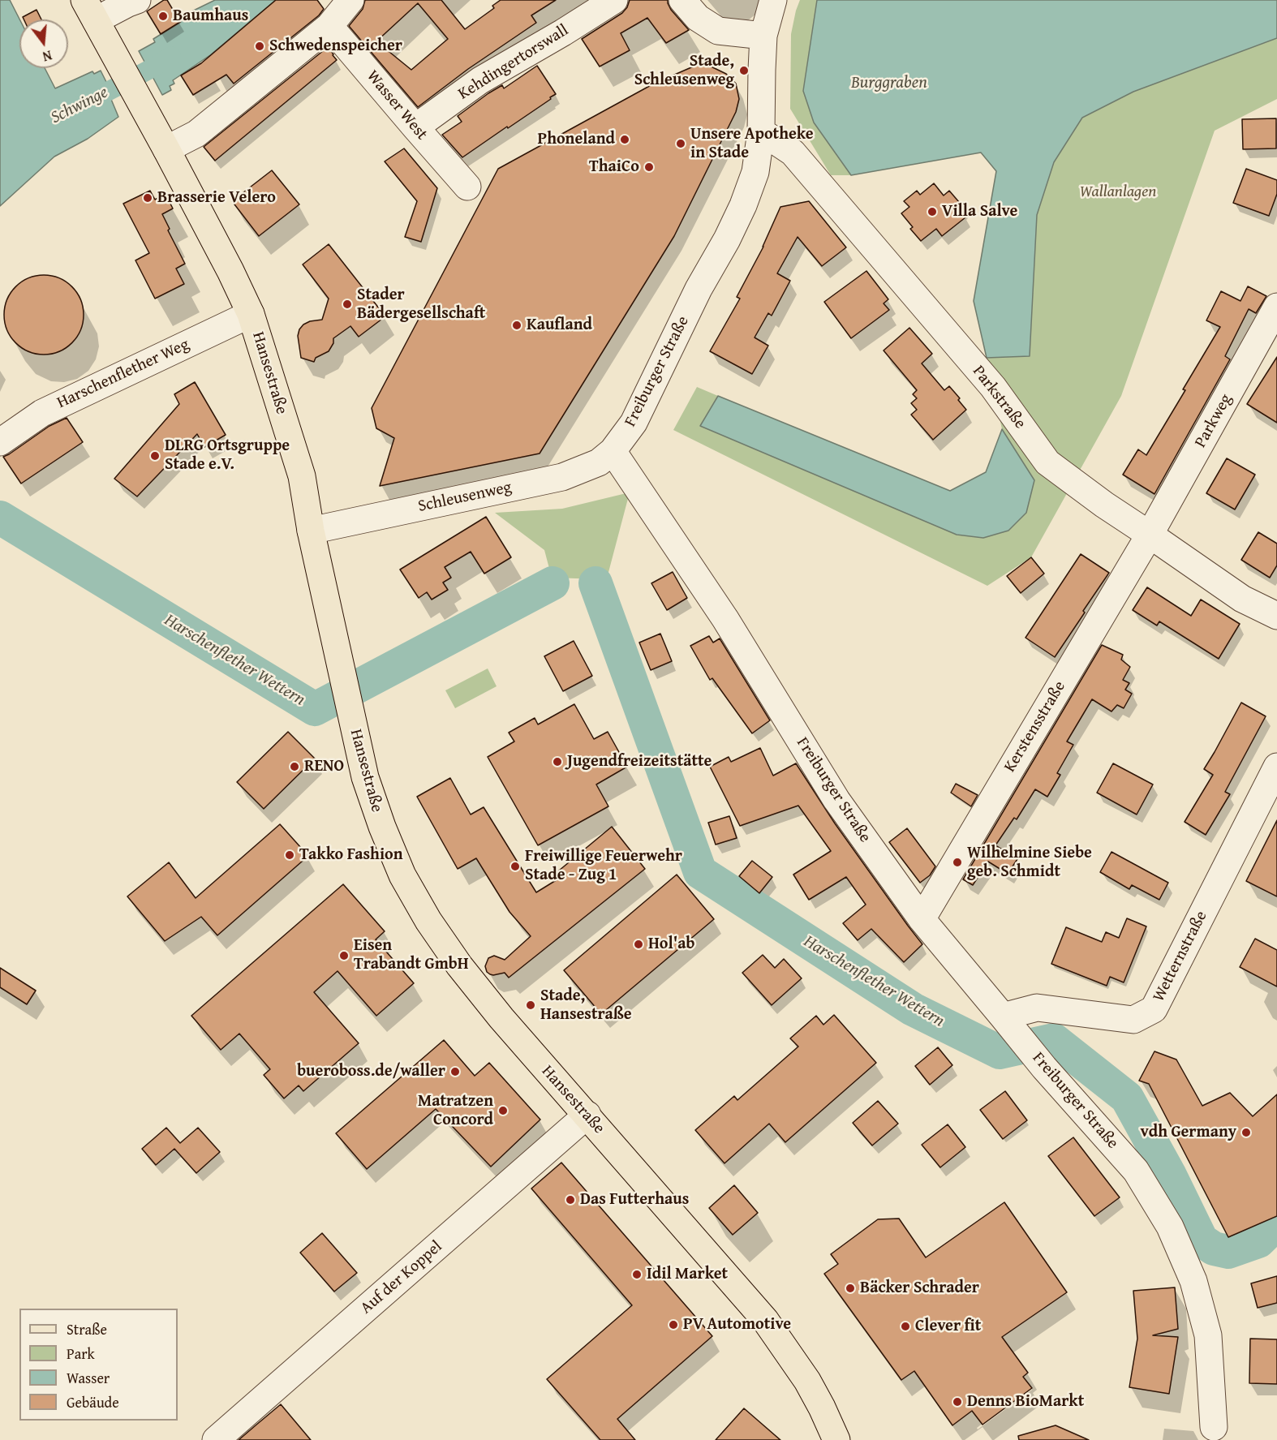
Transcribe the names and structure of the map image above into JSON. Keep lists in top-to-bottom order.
{
  "streets": {
    "main road": ["Hansestraße"],
    "street": [
      "Kehdingertorswall",
      "Wasser West",
      "Freiburger Straße",
      "Harschenflether Weg",
      "Parkstraße",
      "Parkweg",
      "Schleusenweg",
      "Kerstensstraße",
      "Wetternstraße",
      "Auf der Koppel"
    ]
  },
  "crossings": [
    ["Kehdingertorswall", "Wasser West"],
    ["Freiburger Straße", "Parkstraße"],
    ["Freiburger Straße", "Schleusenweg"],
    ["Freiburger Straße", "Kerstensstraße"],
    ["Freiburger Straße", "Wetternstraße"],
    ["Hansestraße", "Harschenflether Weg"],
    ["Hansestraße", "Schleusenweg"],
    ["Hansestraße", "Auf der Koppel"],
    ["Parkstraße", "Parkweg"],
    ["Parkstraße", "Kerstensstraße"],
    ["Parkweg", "Kerstensstraße"]
  ],
  "water": ["Burggraben", "Schwinge", "Harschenflether Wettern"],
  "parks": ["Wallanlagen"],
  "places": [
    "Baumhaus",
    "Schwedenspeicher",
    "Stade, Schleusenweg",
    "Phoneland",
    "Unsere Apotheke in Stade",
    "ThaiCo",
    "Brasserie Velero",
    "Villa Salve",
    "Stader Bädergesellschaft",
    "Kaufland",
    "DLRG Ortsgruppe Stade e.V.",
    "Jugendfreizeitstätte",
    "RENO",
    "Takko Fashion",
    "Wilhelmine Siebe geb. Schmidt",
    "Freiwillige Feuerwehr Stade - Zug 1",
    "Hol'ab",
    "Eisen Trabandt GmbH",
    "Stade, Hansestraße",
    "bueroboss.de/waller",
    "Matratzen Concord",
    "vdh Germany",
    "Das Futterhaus",
    "Idil Market",
    "Bäcker Schrader",
    "PV Automotive",
    "Clever fit",
    "Denns BioMarkt"
  ],
  "legend": [
    "Straße",
    "Park",
    "Wasser",
    "Gebäude"
  ],
  "north": "bottom"
}
